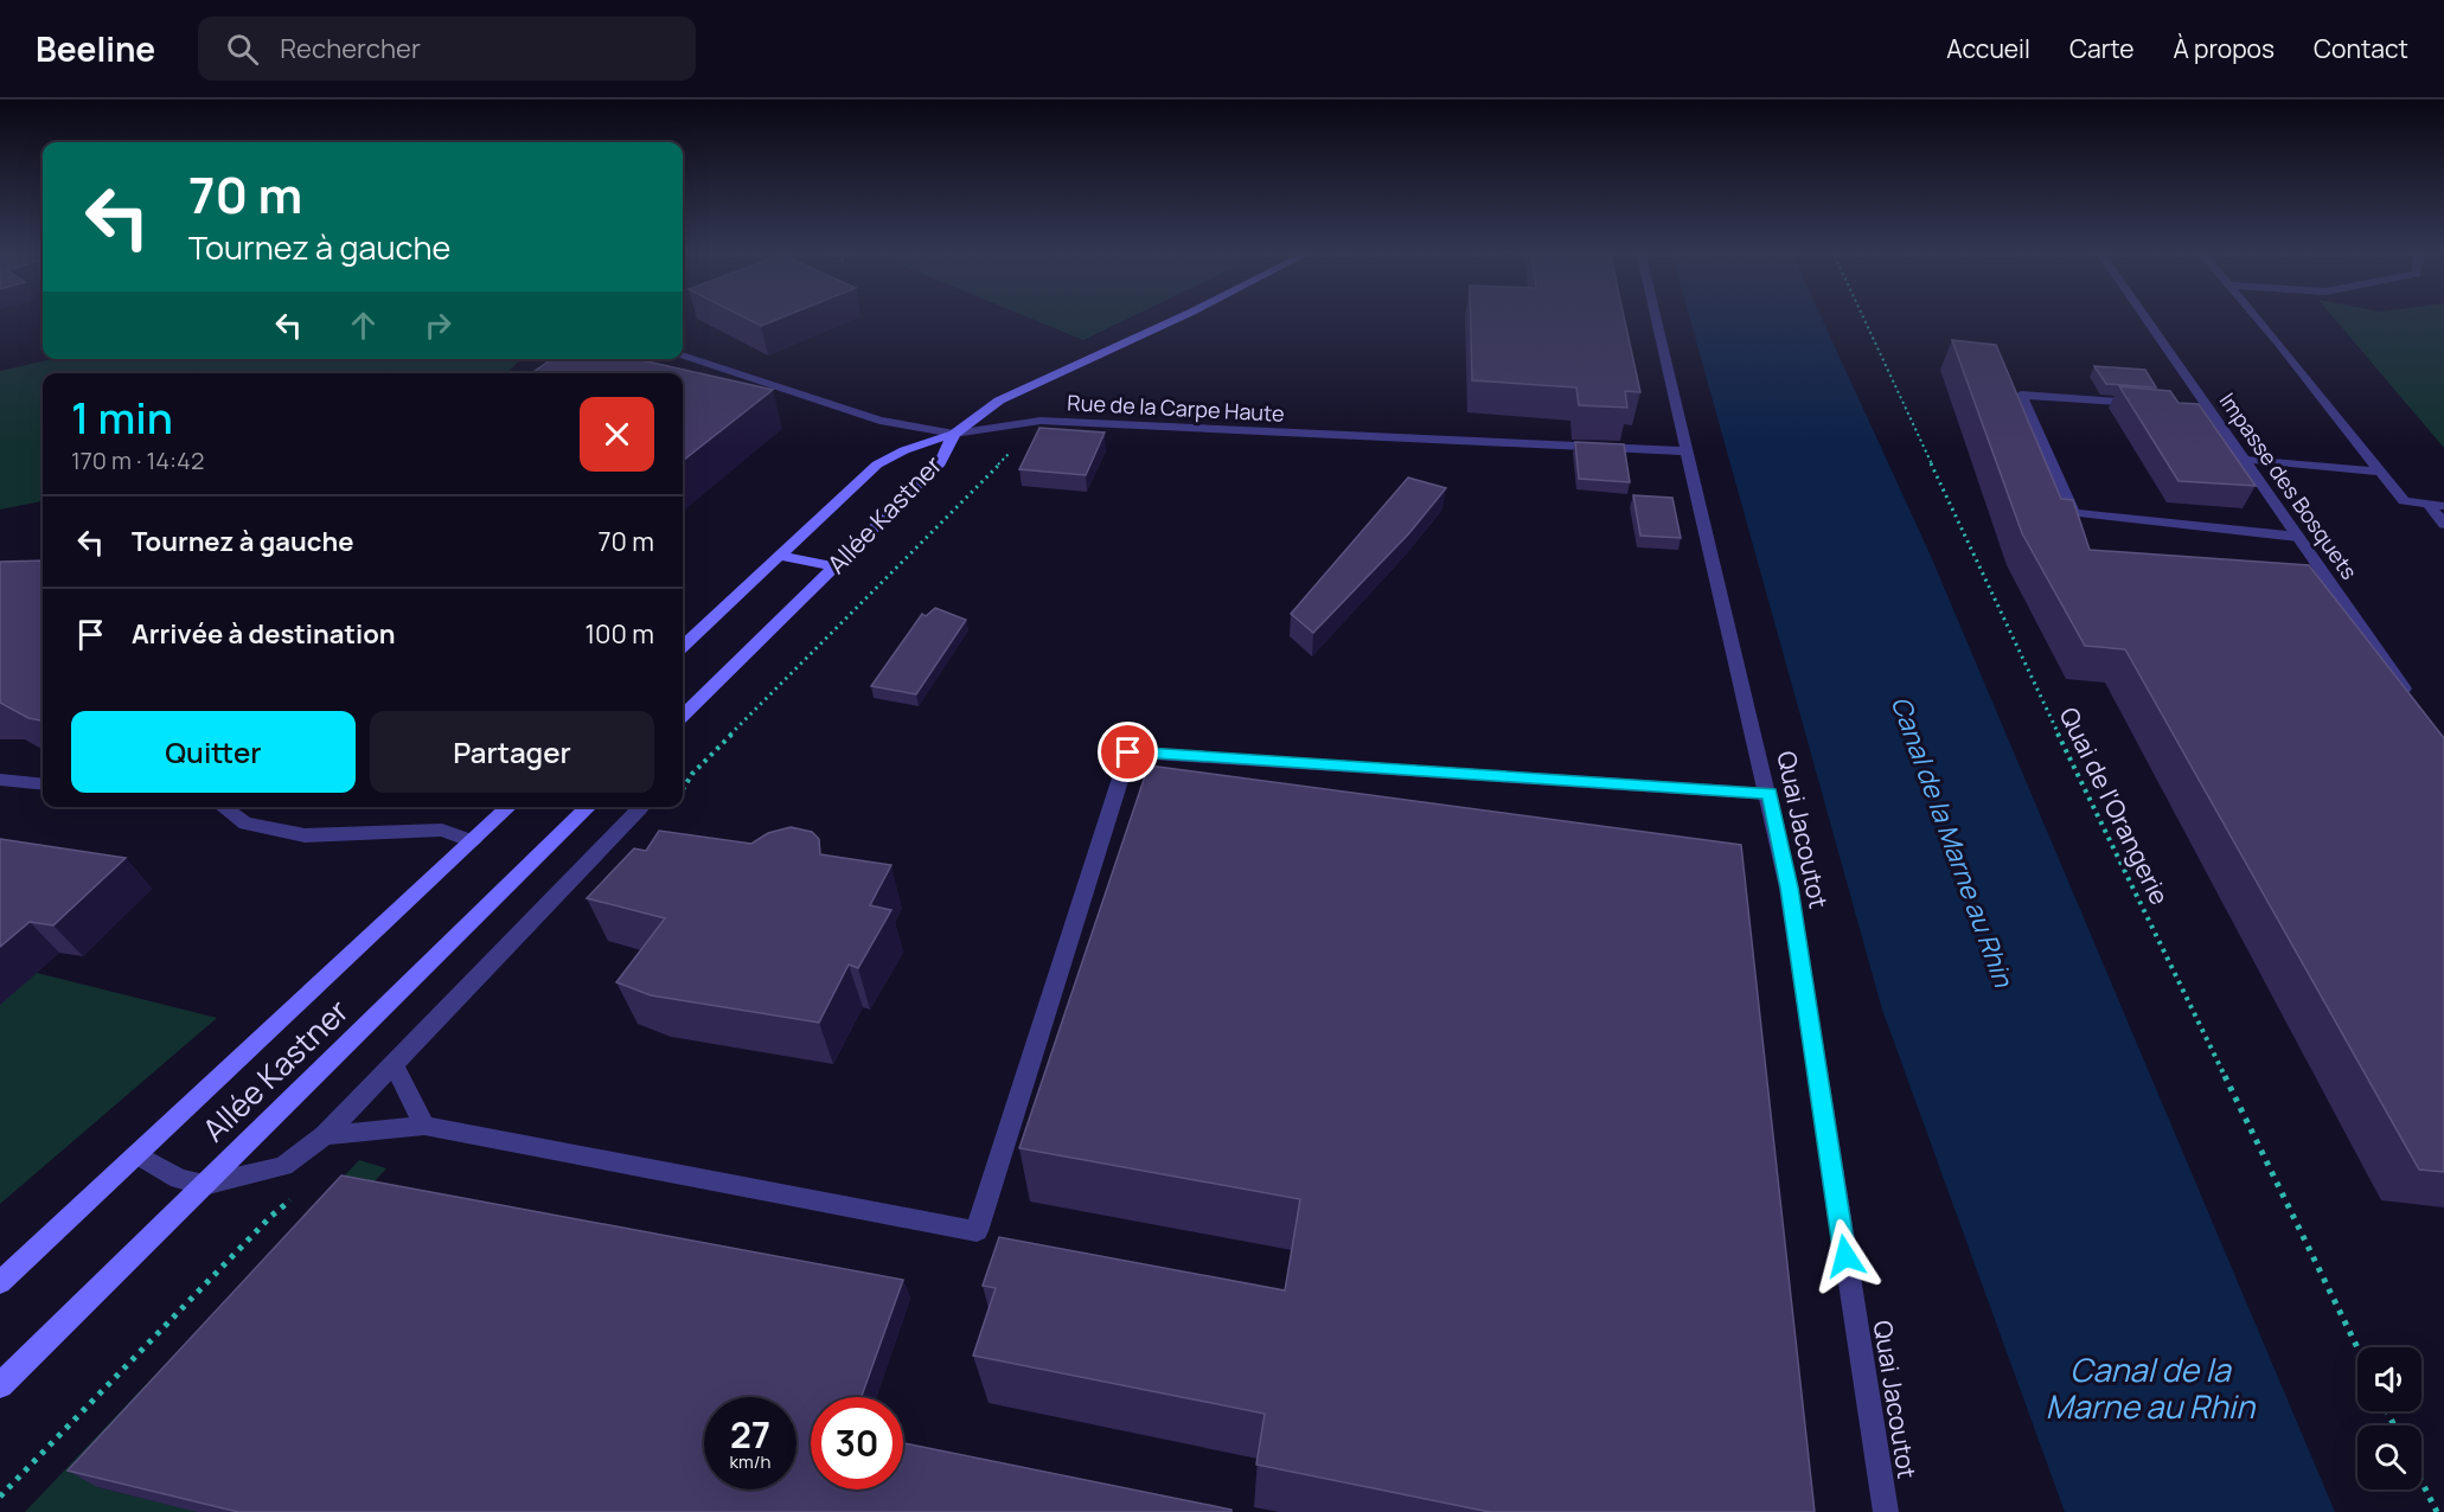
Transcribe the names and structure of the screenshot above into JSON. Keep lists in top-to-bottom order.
{
  "streets": {
    "main road": ["Allée Kastner"],
    "street": ["Rue de la Carpe Haute", "Impasse des Bosquets", "Quai Jacoutot"],
    "path": ["Quai de l'Orangerie"]
  },
  "crossings": [
    ["Rue de la Carpe Haute", "Allée Kastner"],
    ["Rue de la Carpe Haute", "Quai Jacoutot"]
  ],
  "water": ["Canal de la Marne au Rhin"],
  "page": {
    "header": "Beeline",
    "search": "Rechercher",
    "nav": [
      "Accueil",
      "Carte",
      "À propos",
      "Contact"
    ],
    "turn": ["70 m", "Tournez à gauche"],
    "heading": ["1 min", "170 m · 14:42"],
    "list": [
      {
        "name": "Tournez à gauche",
        "value": "70 m"
      },
      {
        "name": "Arrivée à destination",
        "value": "100 m"
      }
    ],
    "buttons": ["Quitter", "Partager"],
    "speed": "27 km/h",
    "limit": "30"
  }
}
